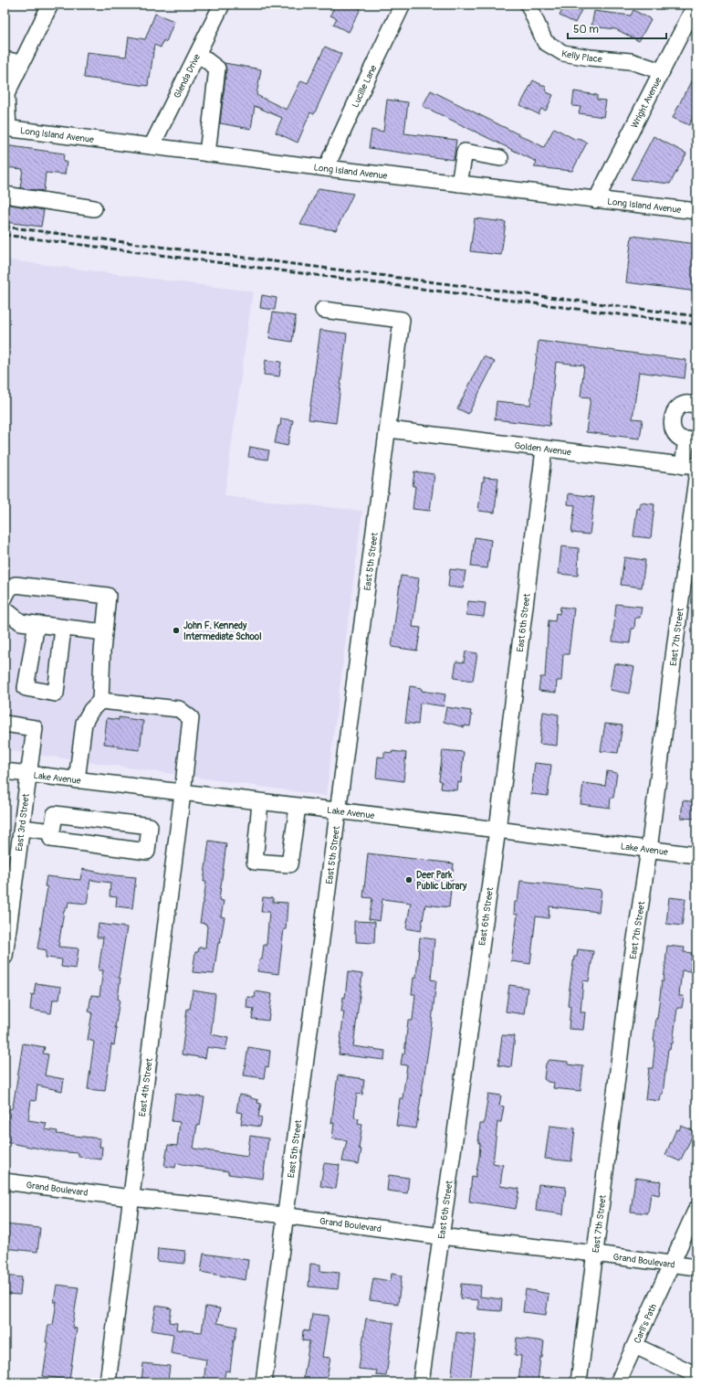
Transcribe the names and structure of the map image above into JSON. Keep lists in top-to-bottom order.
{
  "streets": {
    "street": [
      "Kelly Place",
      "Glenda Drive",
      "Lucille Lane",
      "Wright Avenue",
      "Long Island Avenue",
      "Golden Avenue",
      "East 5th Street",
      "East 6th Street",
      "East 7th Street",
      "Lake Avenue",
      "East 3rd Street",
      "East 4th Street",
      "Grand Boulevard",
      "Carll's Path"
    ]
  },
  "crossings": [
    ["Kelly Place", "Wright Avenue"],
    ["Glenda Drive", "Long Island Avenue"],
    ["Lucille Lane", "Long Island Avenue"],
    ["Wright Avenue", "Long Island Avenue"],
    ["Golden Avenue", "East 5th Street"],
    ["Golden Avenue", "East 6th Street"],
    ["East 5th Street", "Lake Avenue"],
    ["East 5th Street", "Grand Boulevard"],
    ["East 6th Street", "Lake Avenue"],
    ["East 6th Street", "Grand Boulevard"],
    ["East 7th Street", "Lake Avenue"],
    ["East 7th Street", "Grand Boulevard"],
    ["Lake Avenue", "East 3rd Street"],
    ["Lake Avenue", "East 4th Street"],
    ["East 4th Street", "Grand Boulevard"],
    ["Grand Boulevard", "Carll's Path"]
  ],
  "places": ["John F. Kennedy Intermediate School", "Deer Park Public Library"],
  "scale_bar": "50 m"
}
